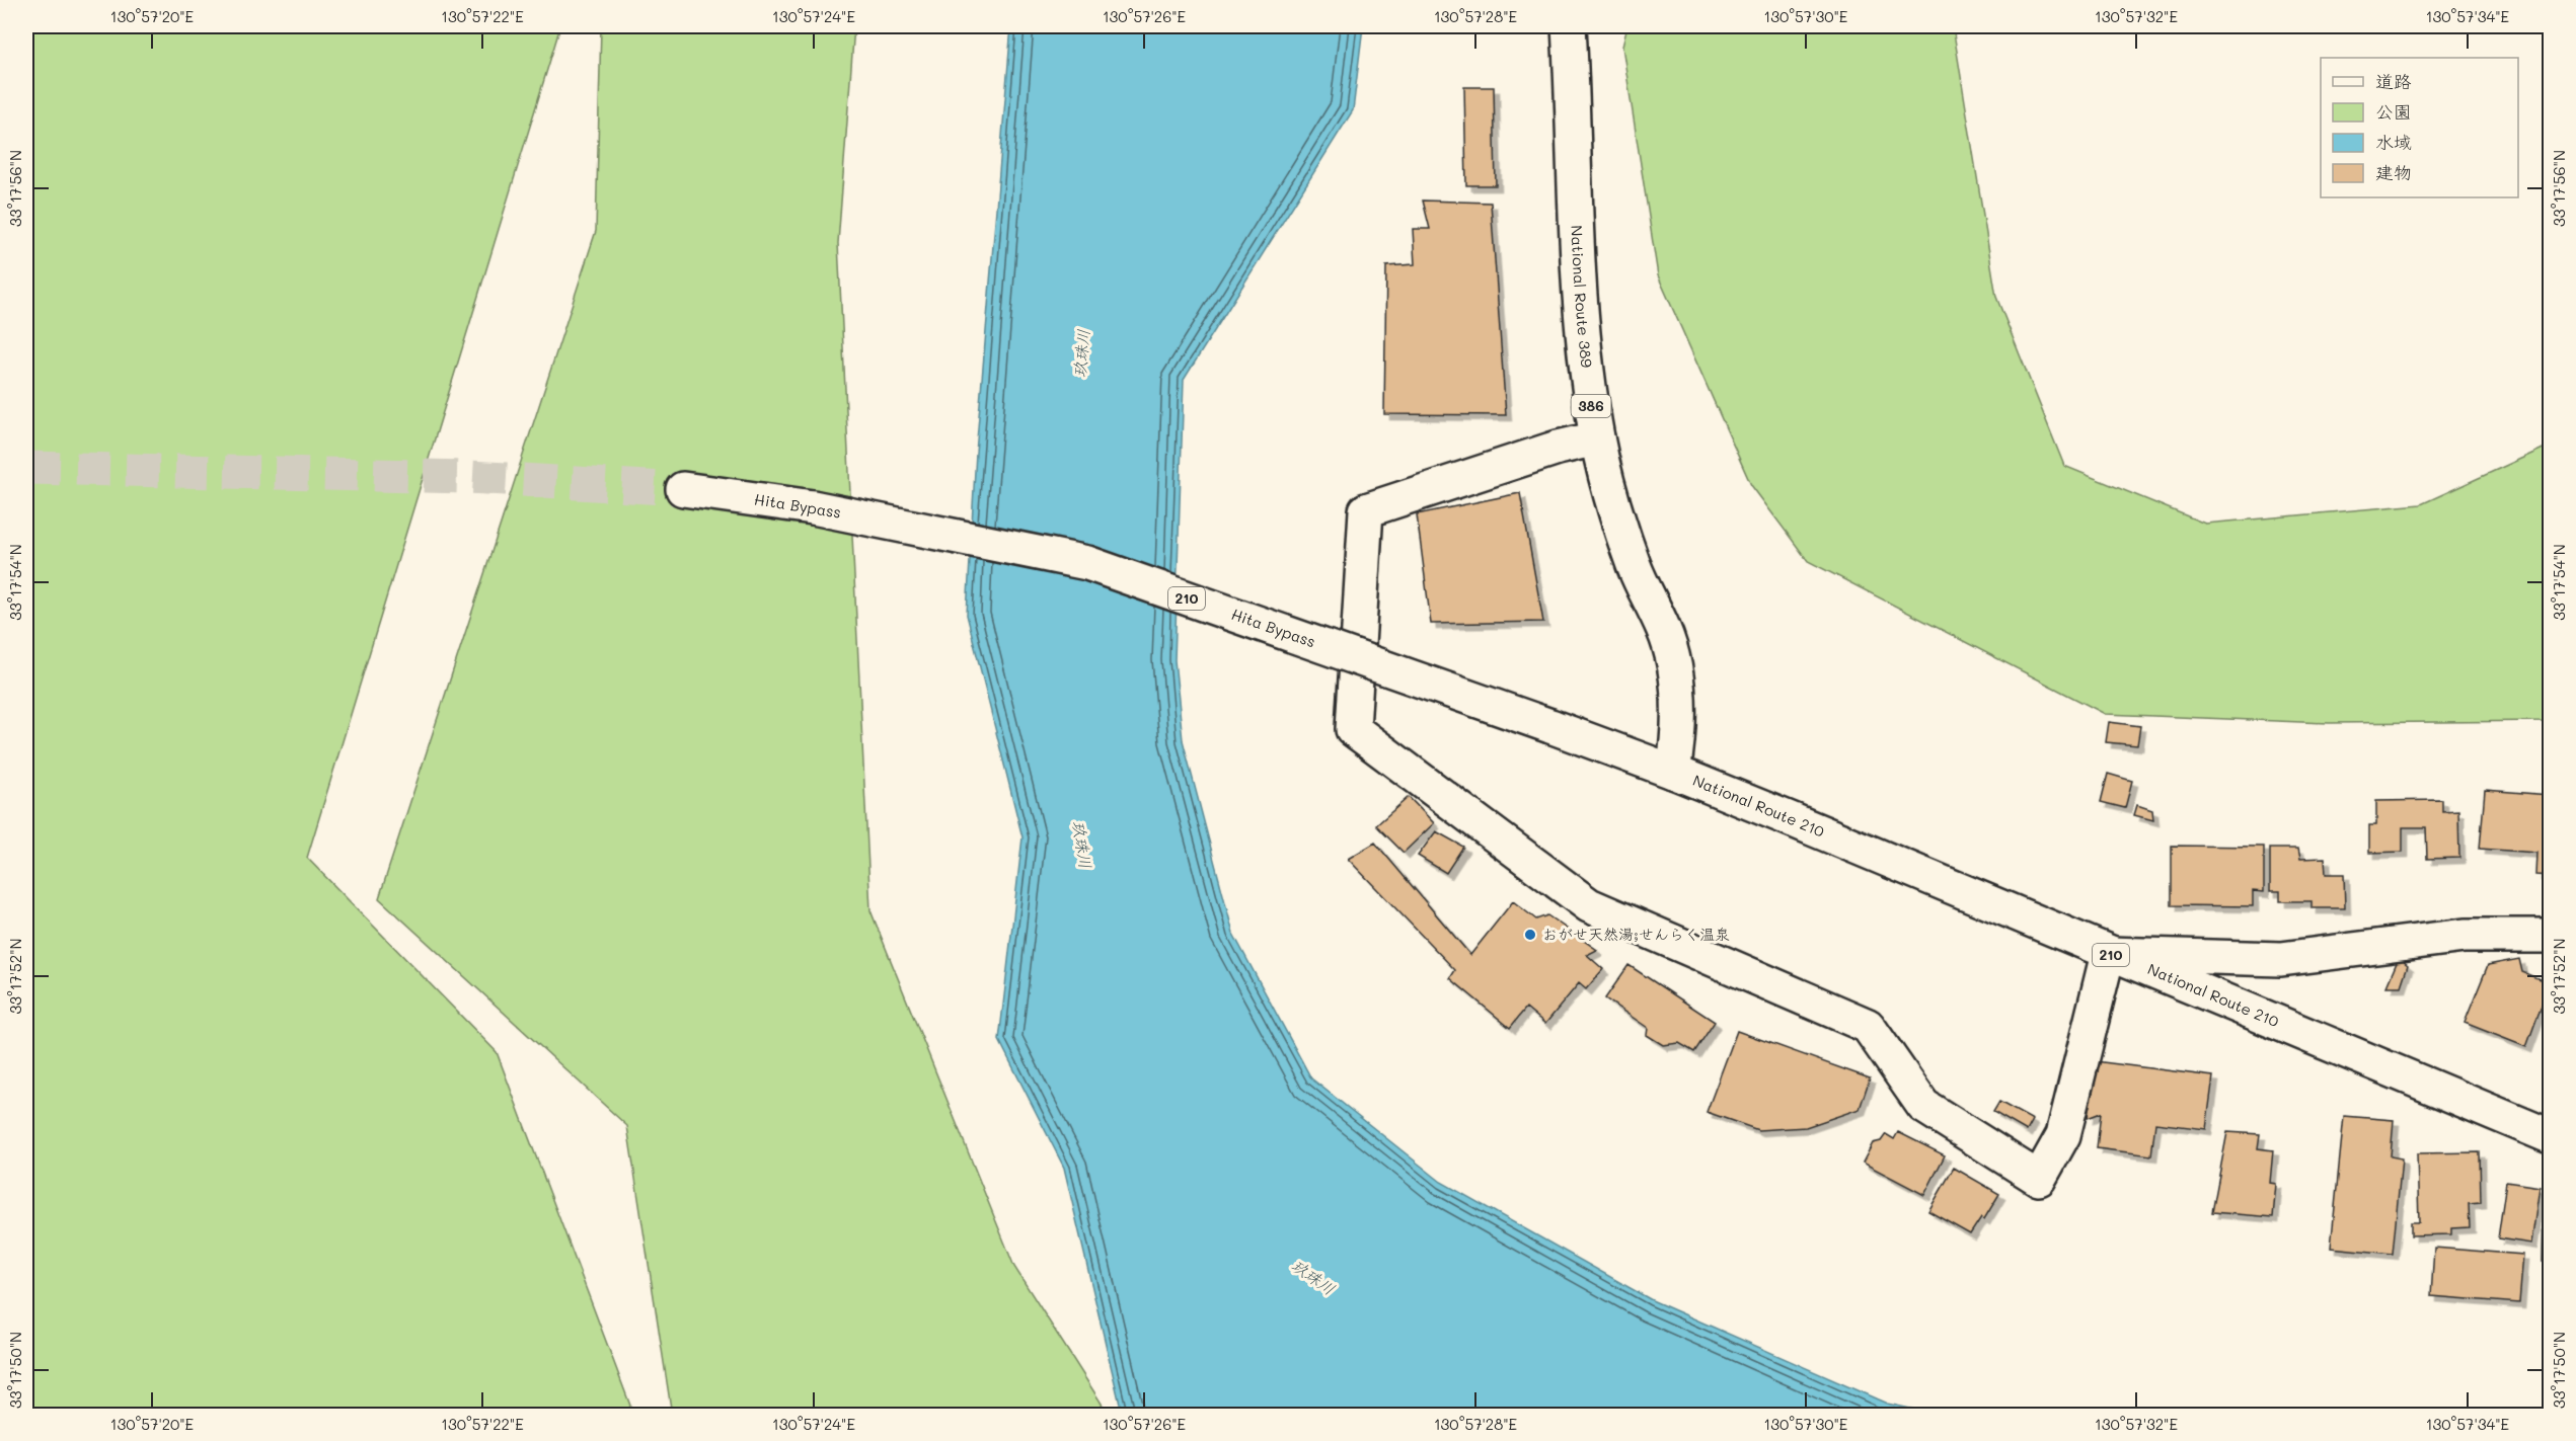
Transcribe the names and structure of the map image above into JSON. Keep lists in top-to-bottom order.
{
  "streets": {
    "main road": [
      "National Route 389",
      "386",
      "Hita Bypass",
      "210",
      "National Route 210"
    ]
  },
  "crossings": [
    ["National Route 389", "Hita Bypass"],
    ["National Route 389", "National Route 210"],
    ["Hita Bypass", "National Route 210"]
  ],
  "water": ["玖珠川"],
  "places": ["おがせ天然湯;せんらく温泉"],
  "legend": [
    "道路",
    "公園",
    "水域",
    "建物"
  ],
  "coordinates": [
    "130°57'20\"E",
    "130°57'22\"E",
    "130°57'24\"E",
    "130°57'26\"E",
    "130°57'28\"E",
    "130°57'30\"E",
    "130°57'32\"E",
    "130°57'34\"E",
    "33°17'56\"N",
    "33°17'54\"N",
    "33°17'52\"N",
    "33°17'50\"N"
  ]
}
